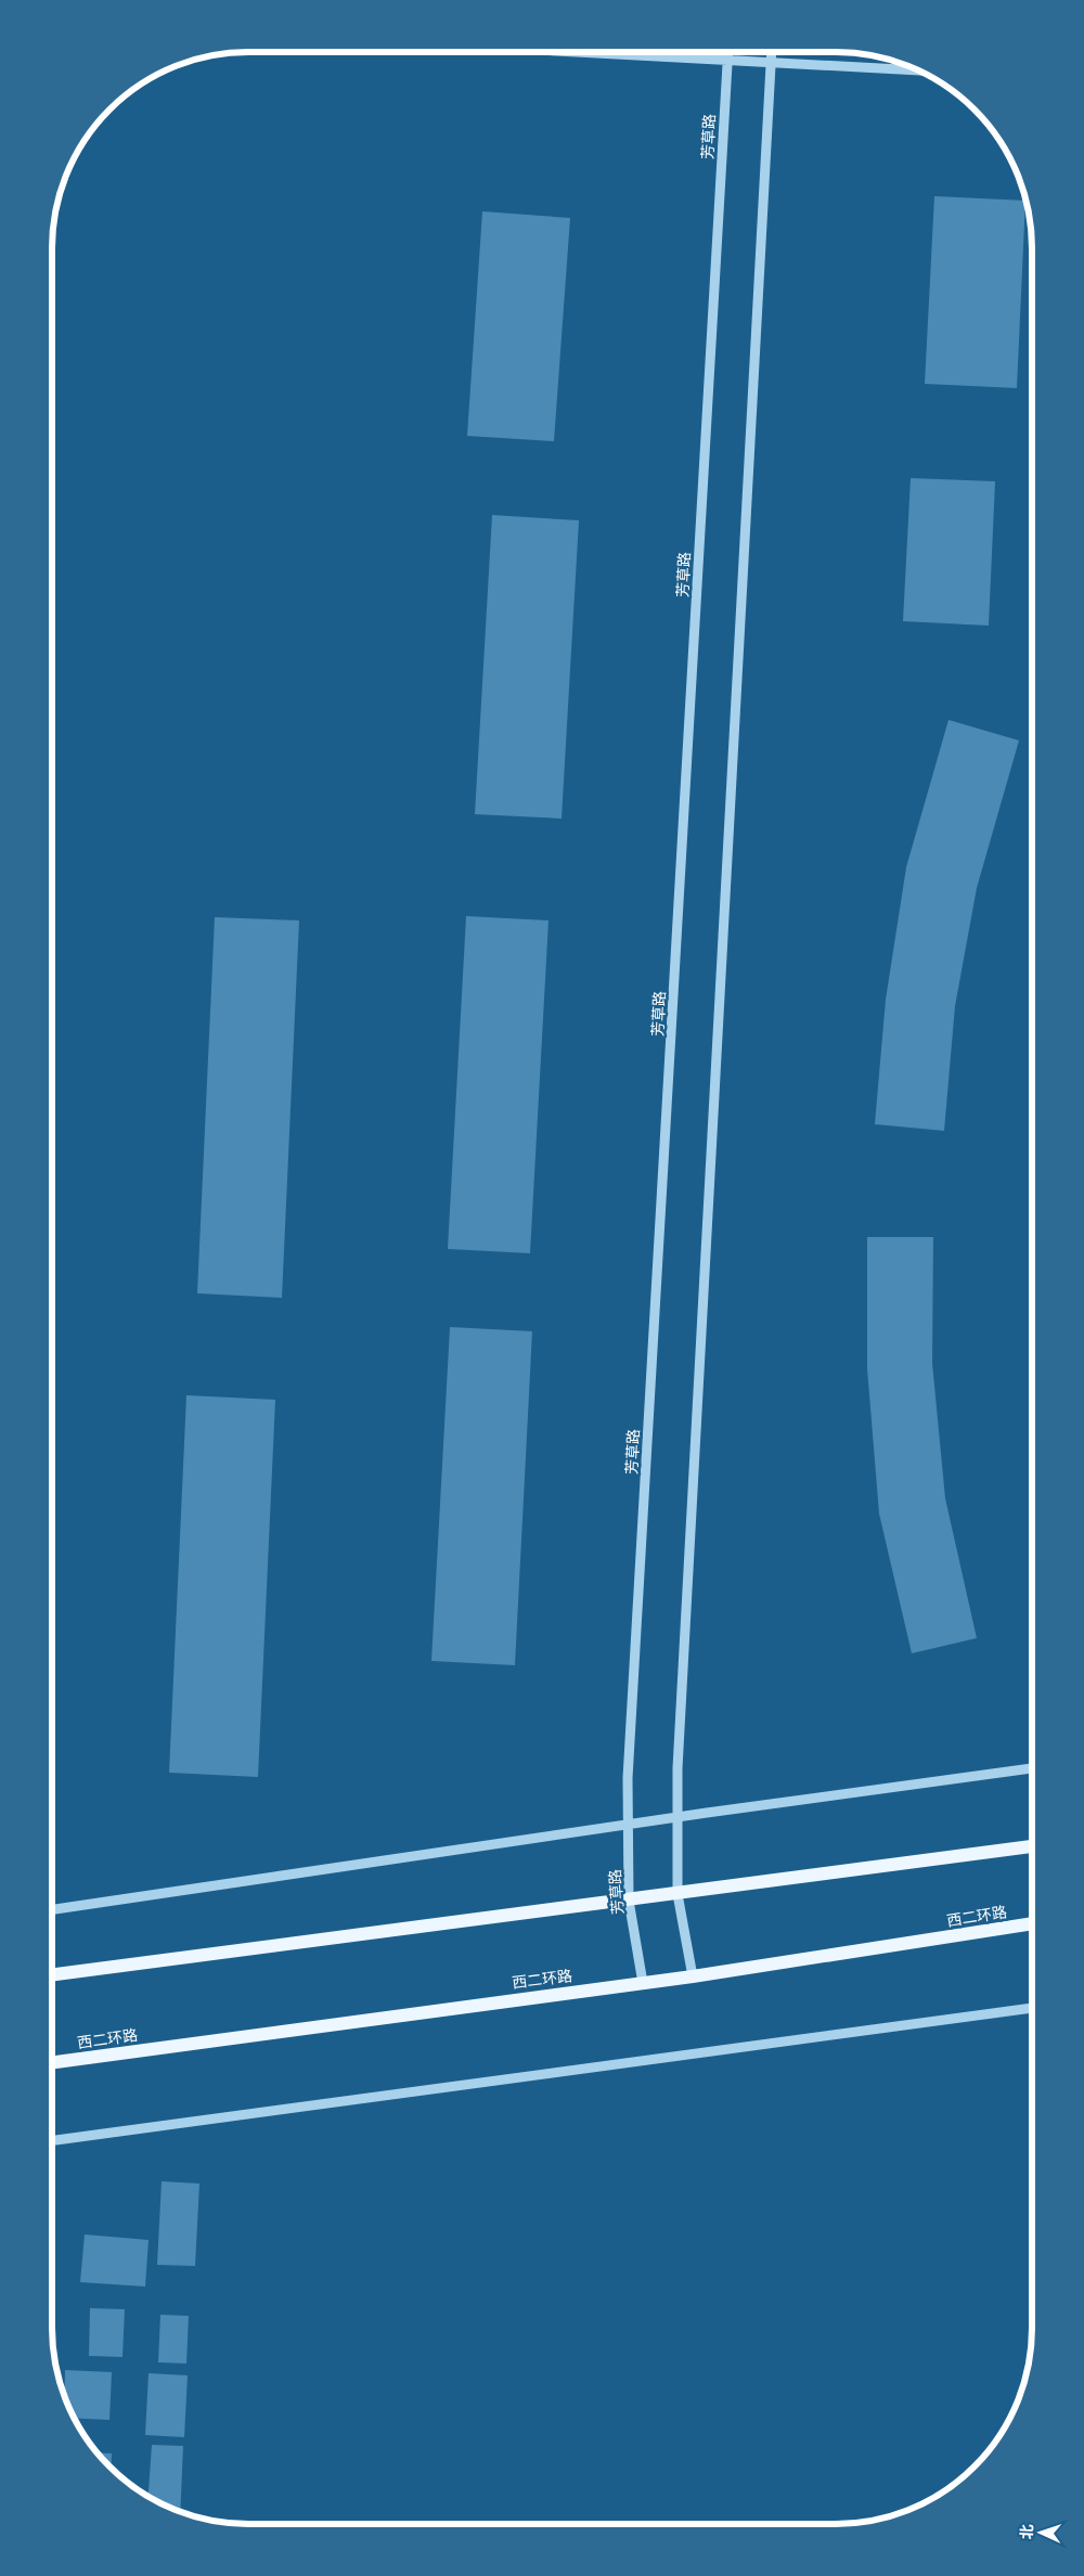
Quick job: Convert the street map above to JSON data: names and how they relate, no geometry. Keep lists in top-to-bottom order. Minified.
{"streets":{"main road":["西二环路"],"street":["芳草路"]},"crossings":[["芳草路","西二环路"]],"north":"left"}
